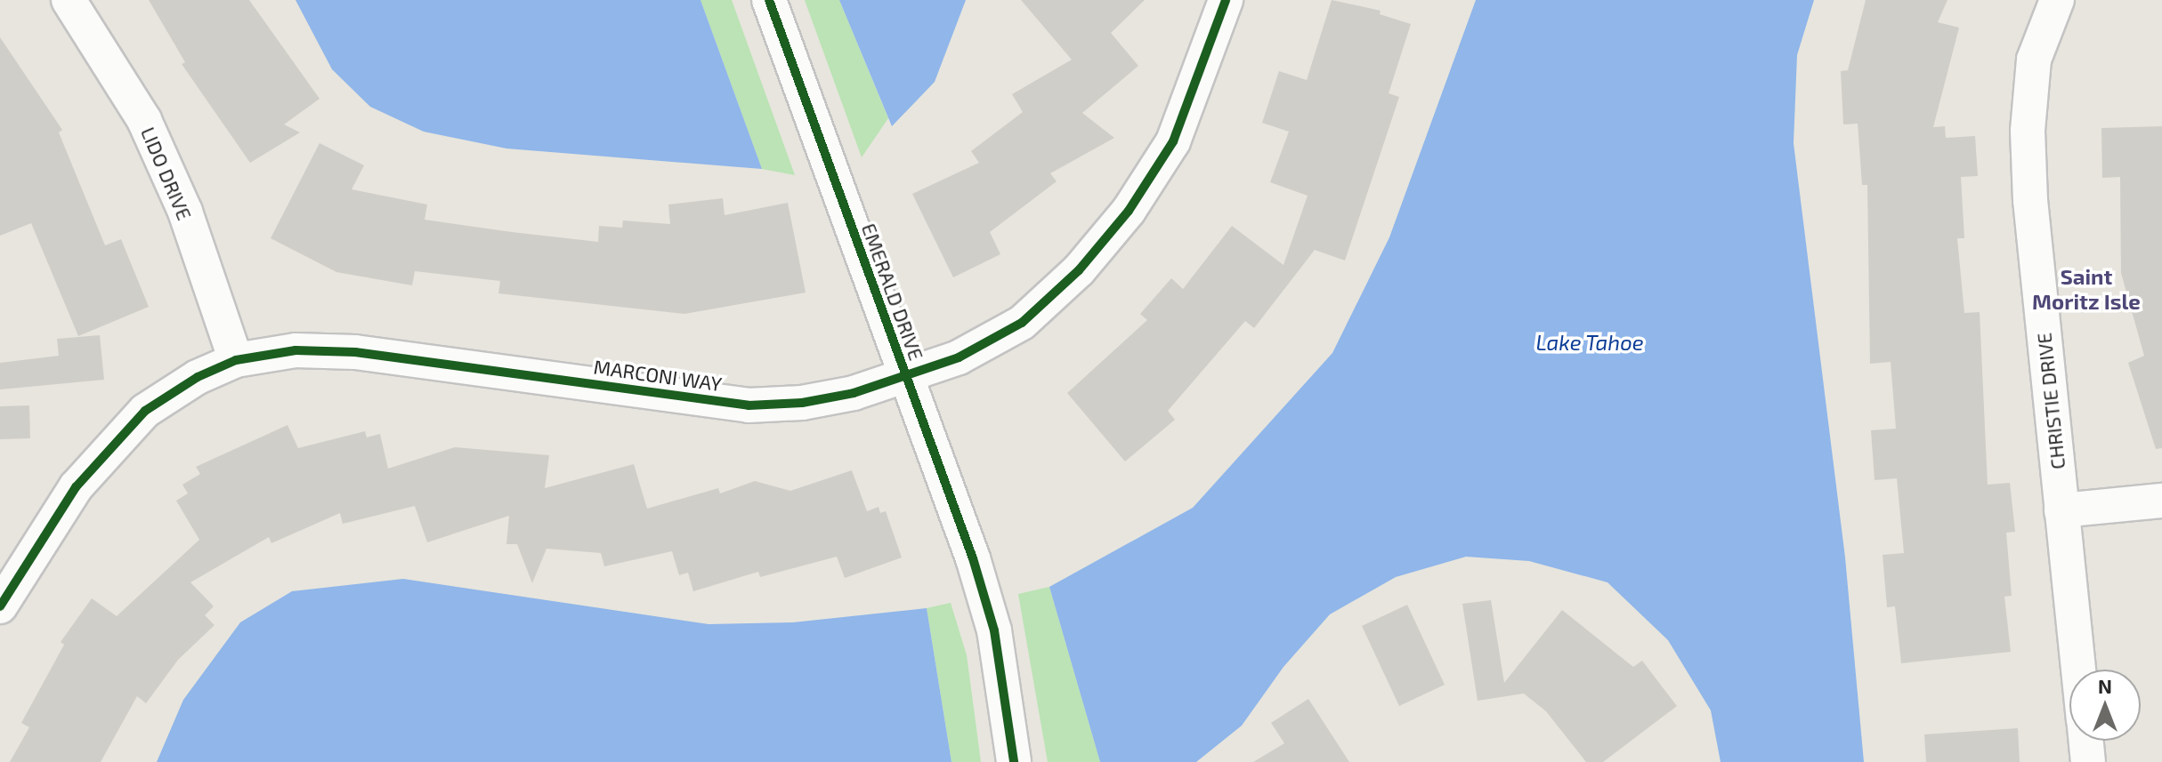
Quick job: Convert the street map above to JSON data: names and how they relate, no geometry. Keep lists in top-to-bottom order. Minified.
{"streets":{"street":["LIDO DRIVE","EMERALD DRIVE","MARCONI WAY","CHRISTIE DRIVE"]},"crossings":[["LIDO DRIVE","MARCONI WAY"],["EMERALD DRIVE","MARCONI WAY"]],"districts":["Saint Moritz Isle"],"water":["Lake Tahoe"],"north":"top"}
